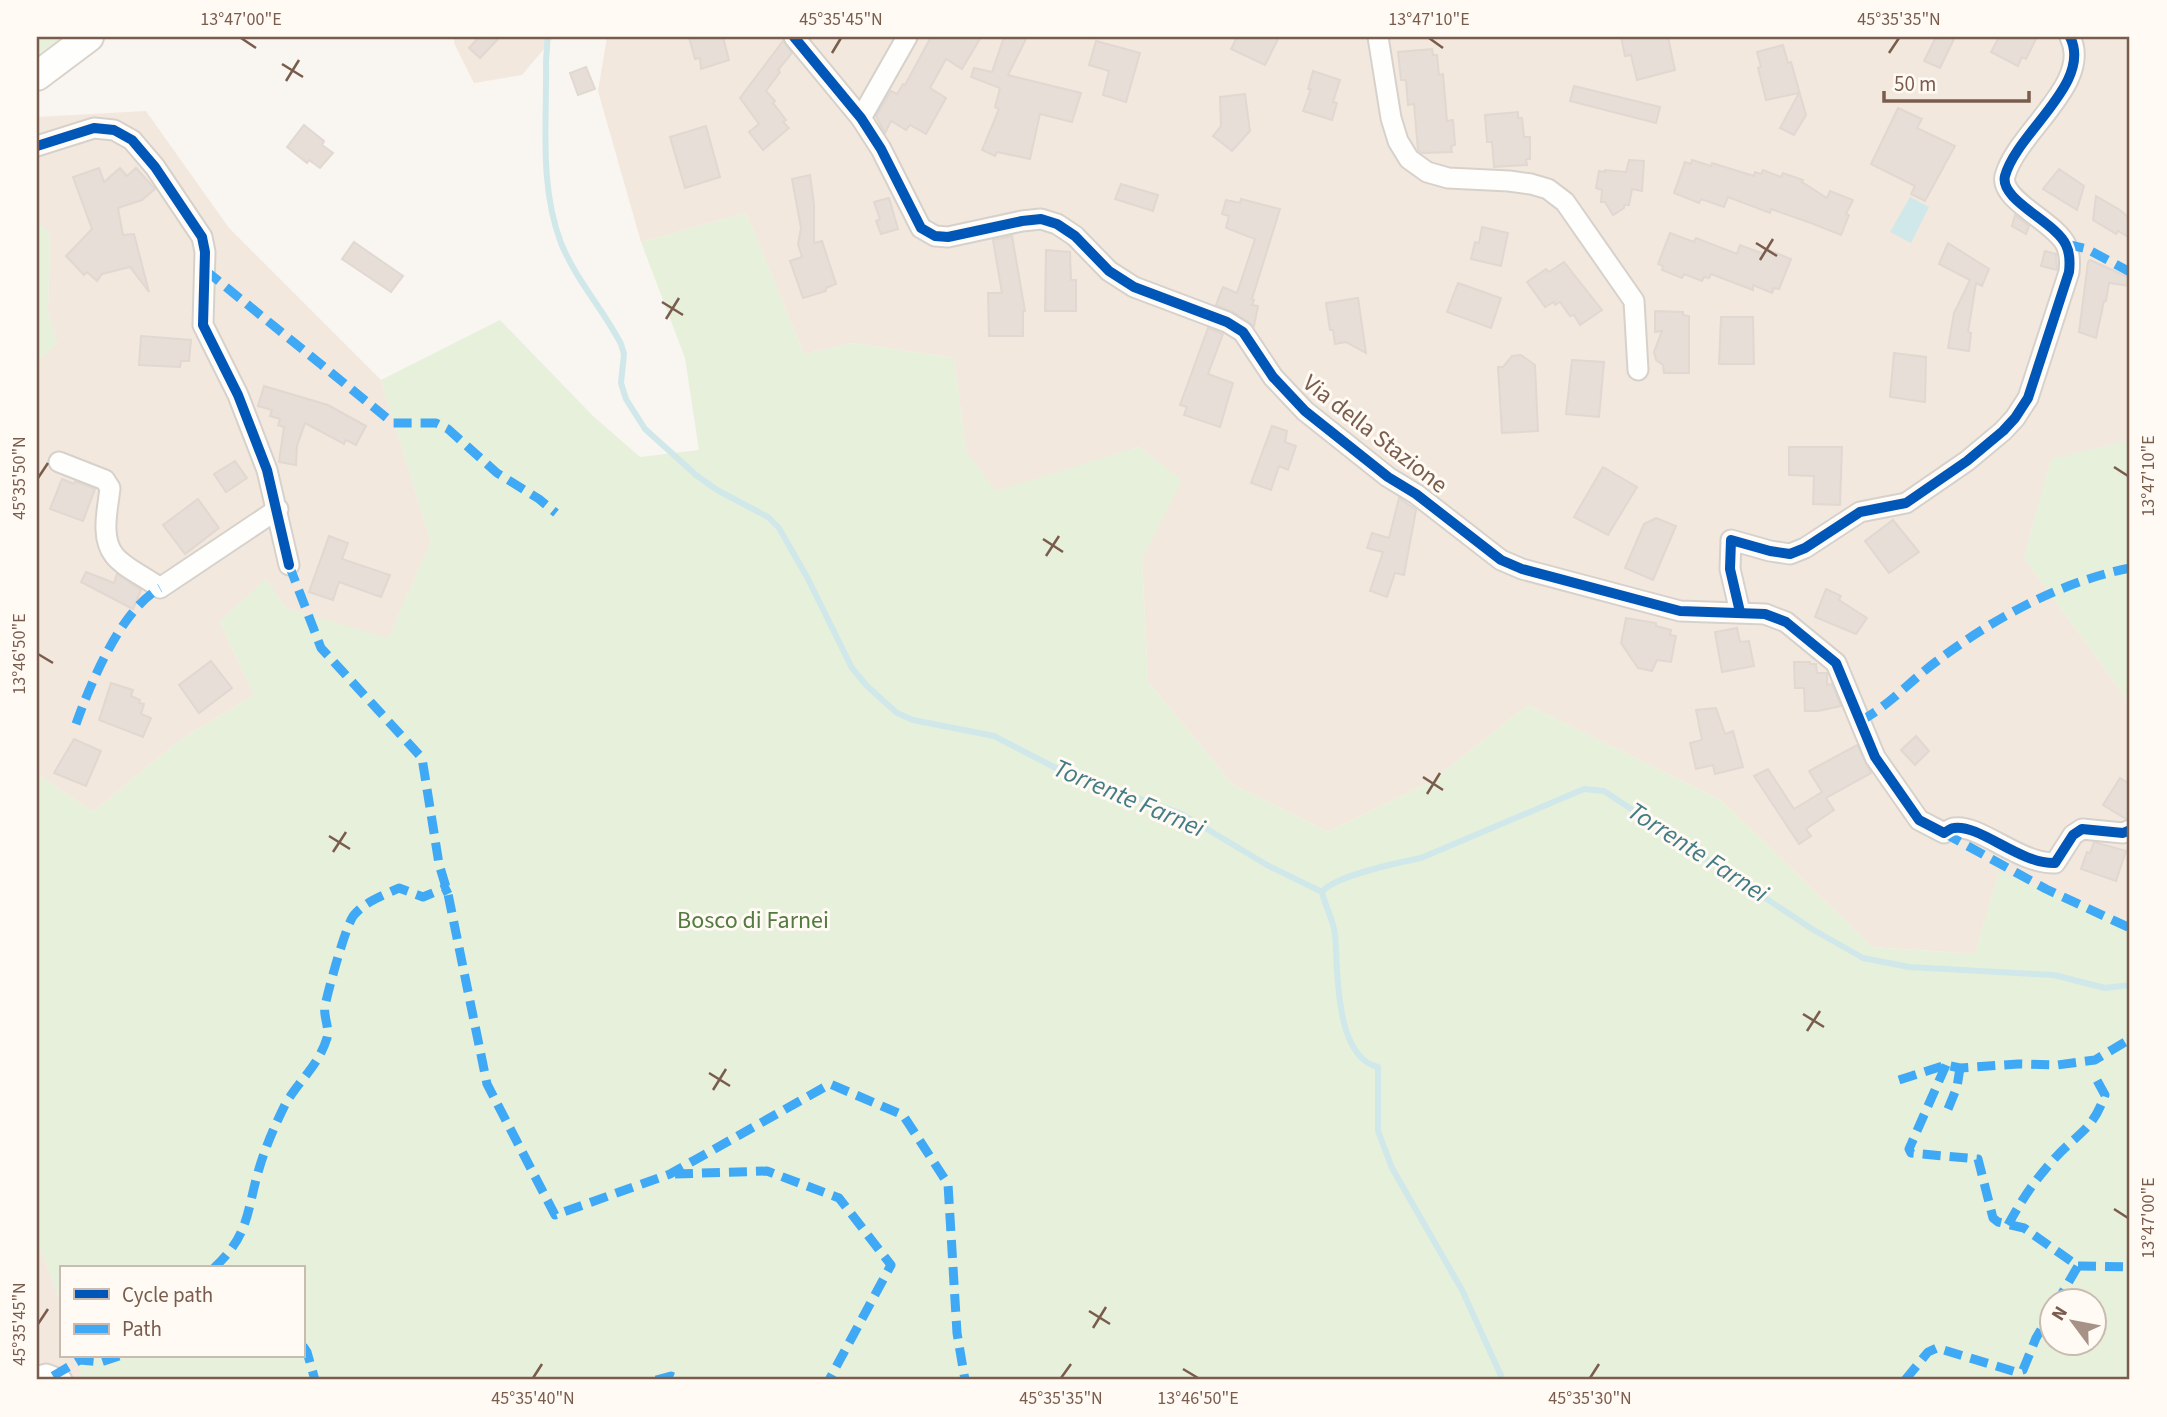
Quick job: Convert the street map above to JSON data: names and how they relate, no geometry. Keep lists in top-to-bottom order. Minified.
{"streets":{"street":["Via della Stazione"]},"water":["Torrente Farnei"],"parks":["Bosco di Farnei"],"legend":["Cycle path","Path"],"scale_bar":"50 m","north":"top left","coordinates":["13°47'00\"E","45°35'45\"N","13°47'10\"E","45°35'35\"N","45°35'50\"N","13°46'50\"E","45°35'40\"N","45°35'30\"N"]}
